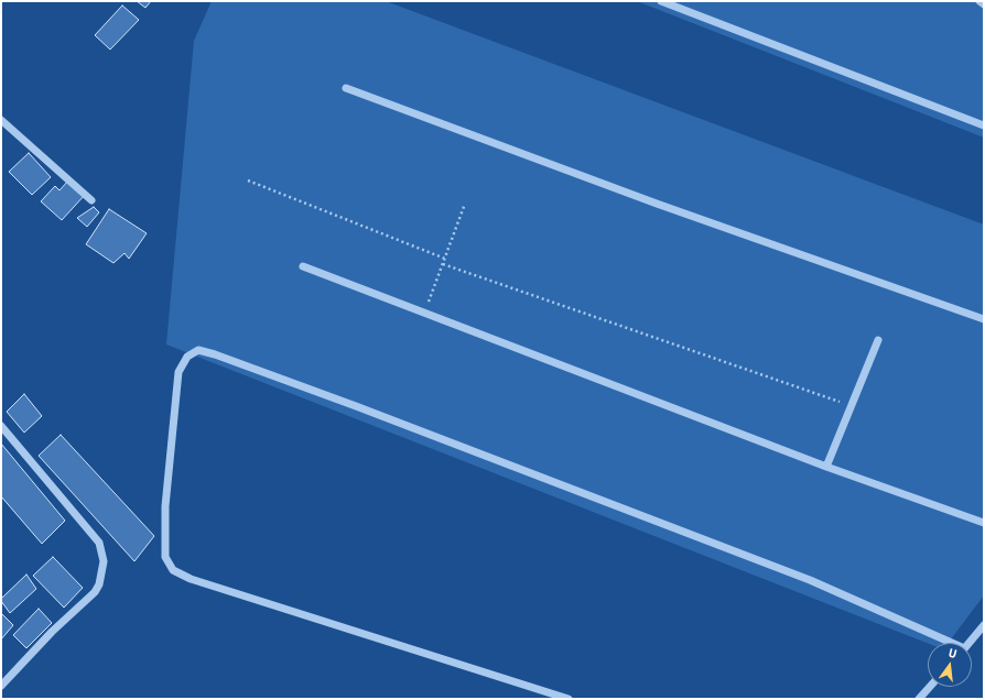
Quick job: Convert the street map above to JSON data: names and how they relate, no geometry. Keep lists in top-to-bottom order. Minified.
{"north":"top"}
